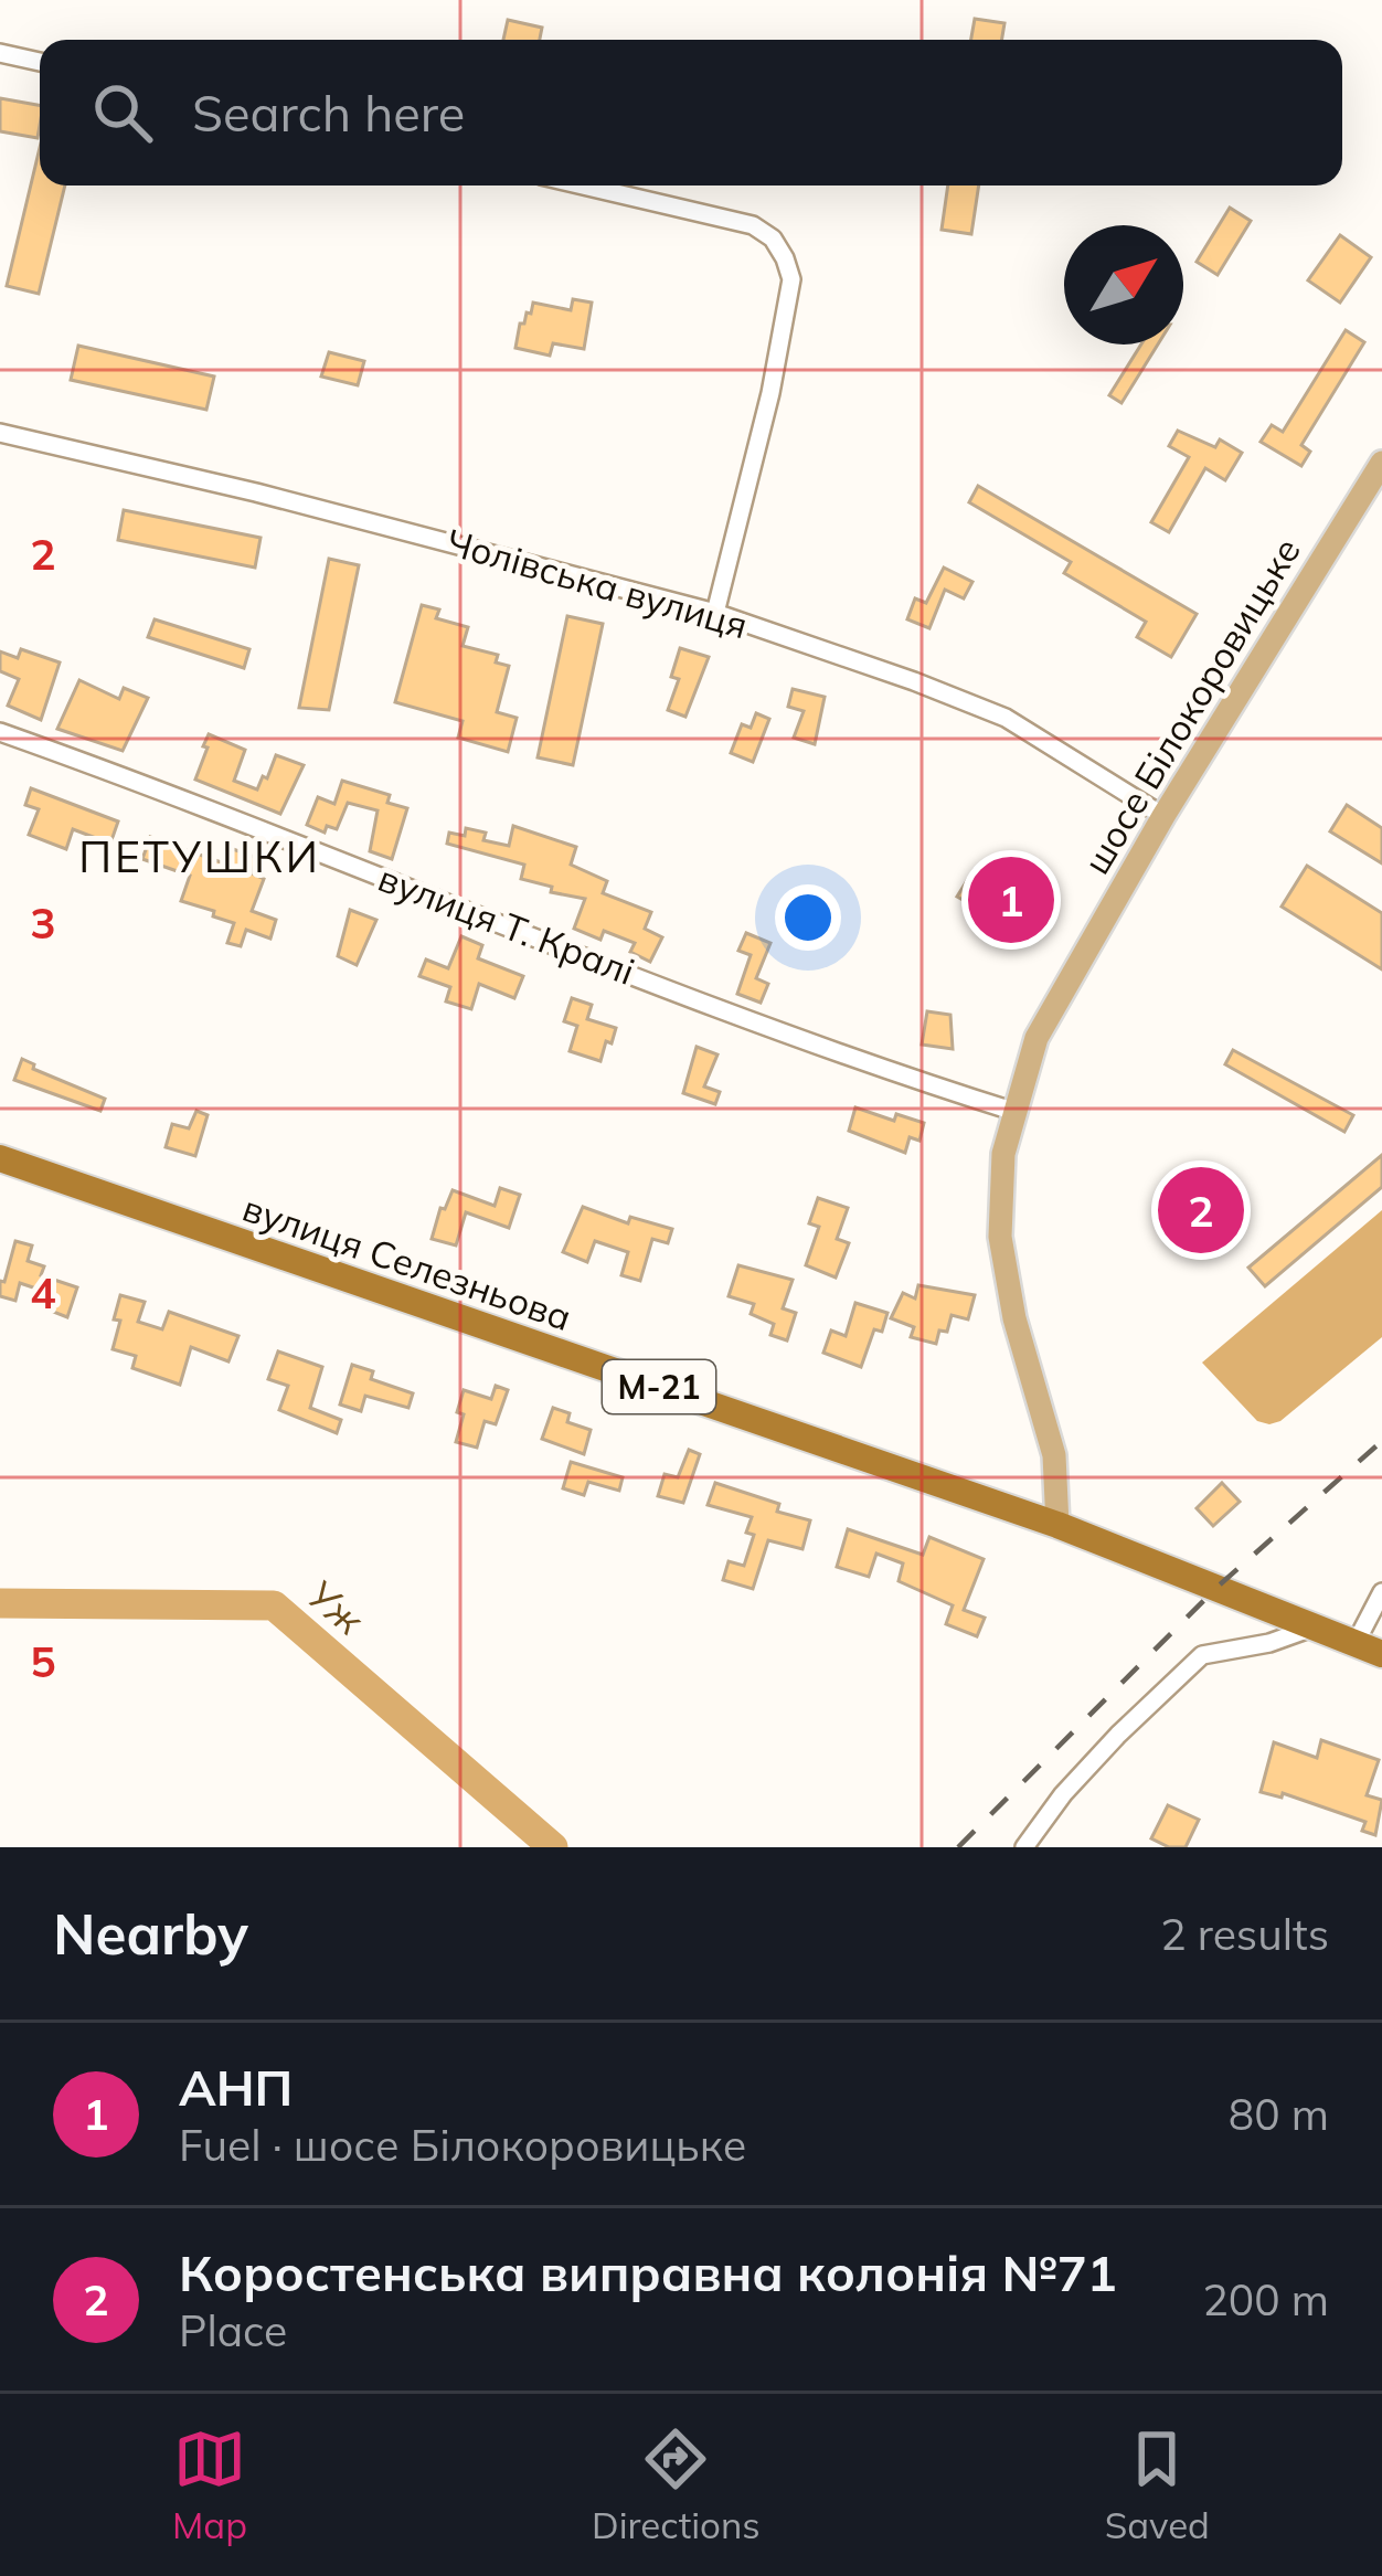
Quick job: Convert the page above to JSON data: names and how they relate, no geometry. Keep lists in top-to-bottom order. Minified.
{"streets":{"highway":["вулиця Селезньова","М-21"],"main road":["шосе Білокоровицьке"],"street":["Чолівська вулиця","вулиця Т. Кралі"]},"crossings":[["Чолівська вулиця","шосе Білокоровицьке"],["шосе Білокоровицьке","вулиця Т. Кралі"],["шосе Білокоровицьке","вулиця Селезньова"],["вулиця Селезньова","М-21"]],"districts":["ПЕТУШКИ"],"water":["Уж"],"north":"top right","page":{"search":"Search here","pins":["1","2"],"heading":["Nearby","2 results"],"list":[{"mark":"1","name":"АНП","note":"Fuel · шосе Білокоровицьке","value":"80 m"},{"mark":"2","name":"Коростенська виправна колонія №71","note":"Place","value":"200 m"}],"nav":["Map","Directions","Saved"]},"grid":{"rows":["2","3","4","5"]}}
